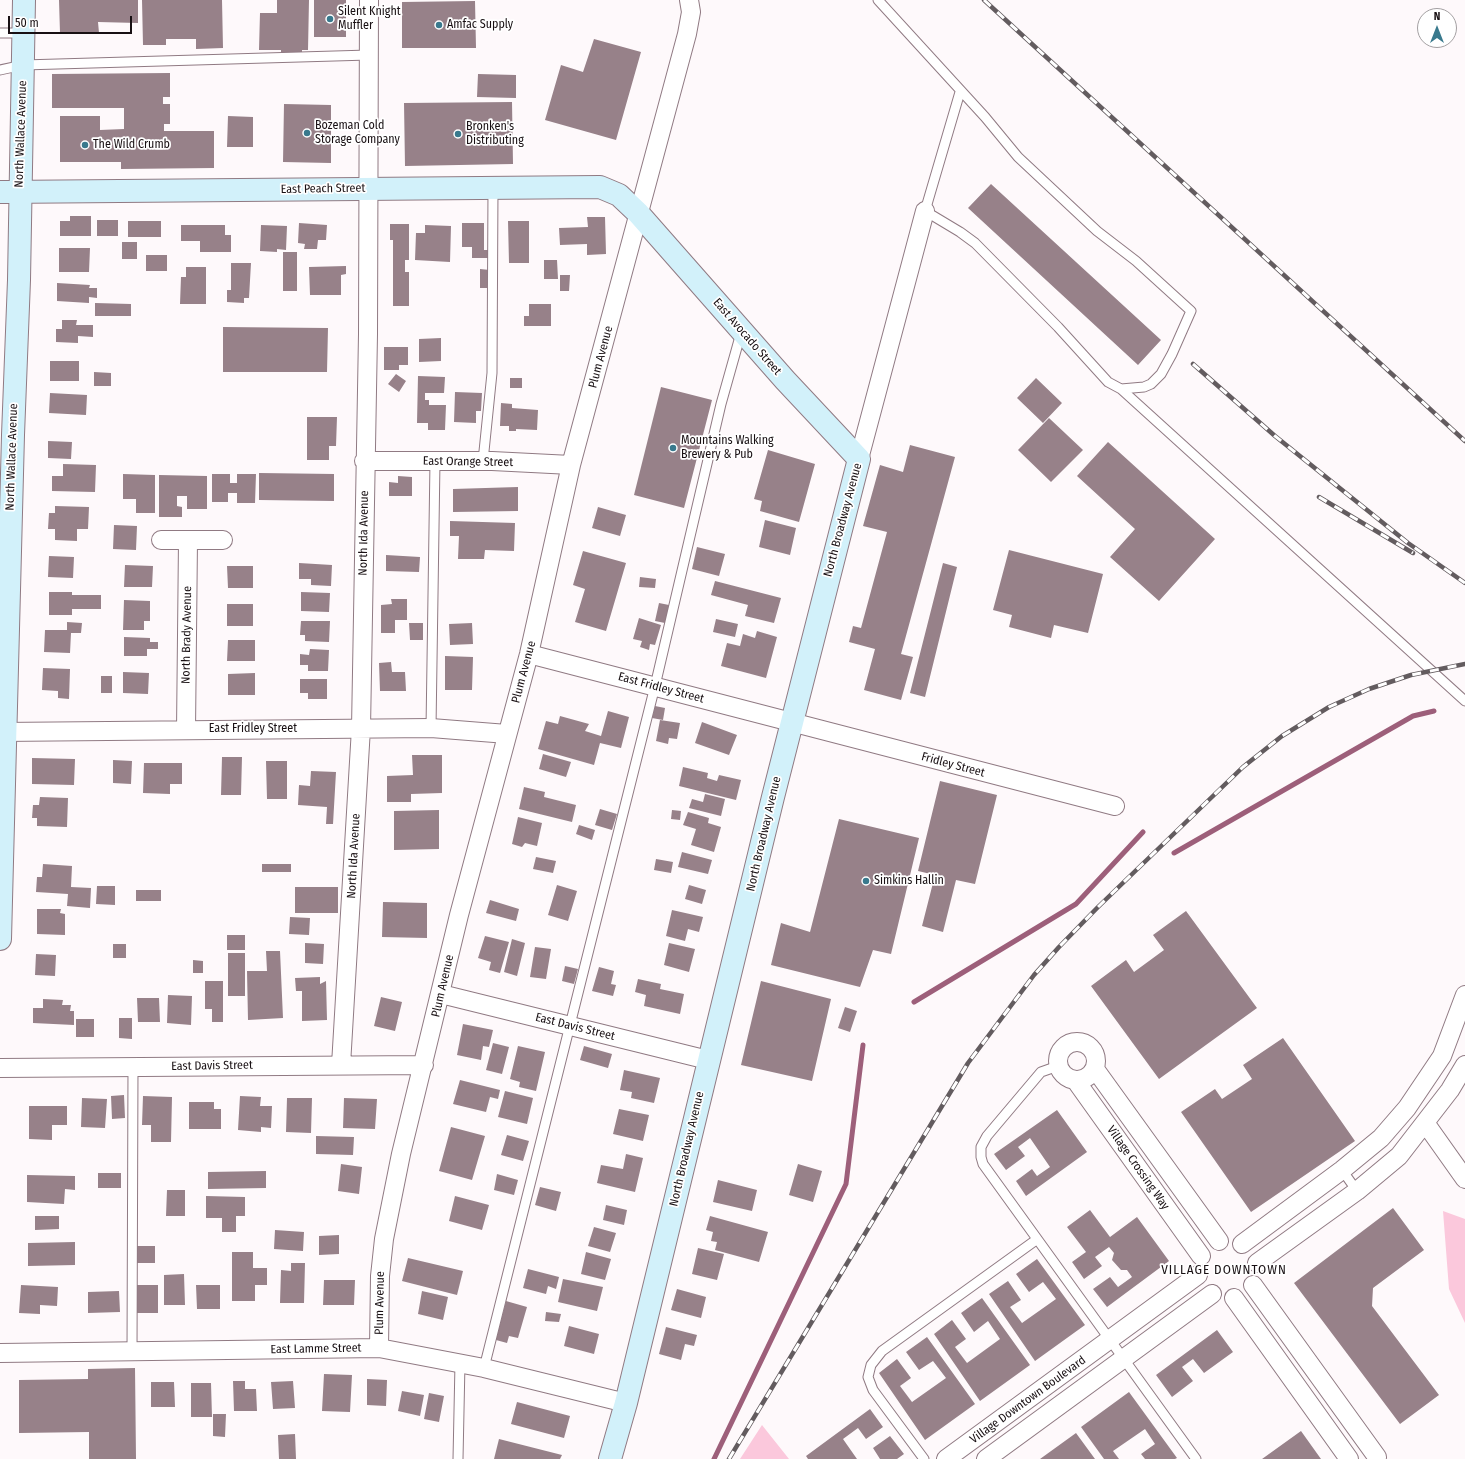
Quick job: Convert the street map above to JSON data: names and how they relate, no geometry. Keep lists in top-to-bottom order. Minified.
{"streets":{"street":["North Wallace Avenue","East Peach Street","East Avocado Street","Plum Avenue","East Orange Street","North Broadway Avenue","North Ida Avenue","North Brady Avenue","East Fridley Street","Fridley Street","East Davis Street","Village Crossing Way","East Lamme Street","Village Downtown Boulevard"]},"crossings":[["North Wallace Avenue","East Peach Street"],["North Wallace Avenue","East Fridley Street"],["East Peach Street","East Avocado Street"],["East Peach Street","Plum Avenue"],["East Peach Street","North Ida Avenue"],["East Avocado Street","Plum Avenue"],["East Avocado Street","North Broadway Avenue"],["Plum Avenue","East Orange Street"],["Plum Avenue","East Fridley Street"],["Plum Avenue","East Davis Street"],["Plum Avenue","East Lamme Street"],["East Orange Street","North Ida Avenue"],["North Broadway Avenue","East Fridley Street"],["North Broadway Avenue","Fridley Street"],["North Broadway Avenue","East Davis Street"],["North Broadway Avenue","East Lamme Street"],["North Ida Avenue","East Fridley Street"],["North Ida Avenue","East Davis Street"],["North Brady Avenue","East Fridley Street"],["East Fridley Street","Fridley Street"],["Village Crossing Way","Village Downtown Boulevard"]],"districts":["VILLAGE DOWNTOWN"],"places":["Silent Knight Muffler","Amfac Supply","Bozeman Cold Storage Company","Bronken's Distributing","The Wild Crumb","Mountains Walking Brewery & Pub","Simkins Hallin"],"scale_bar":"50 m","north":"top"}
